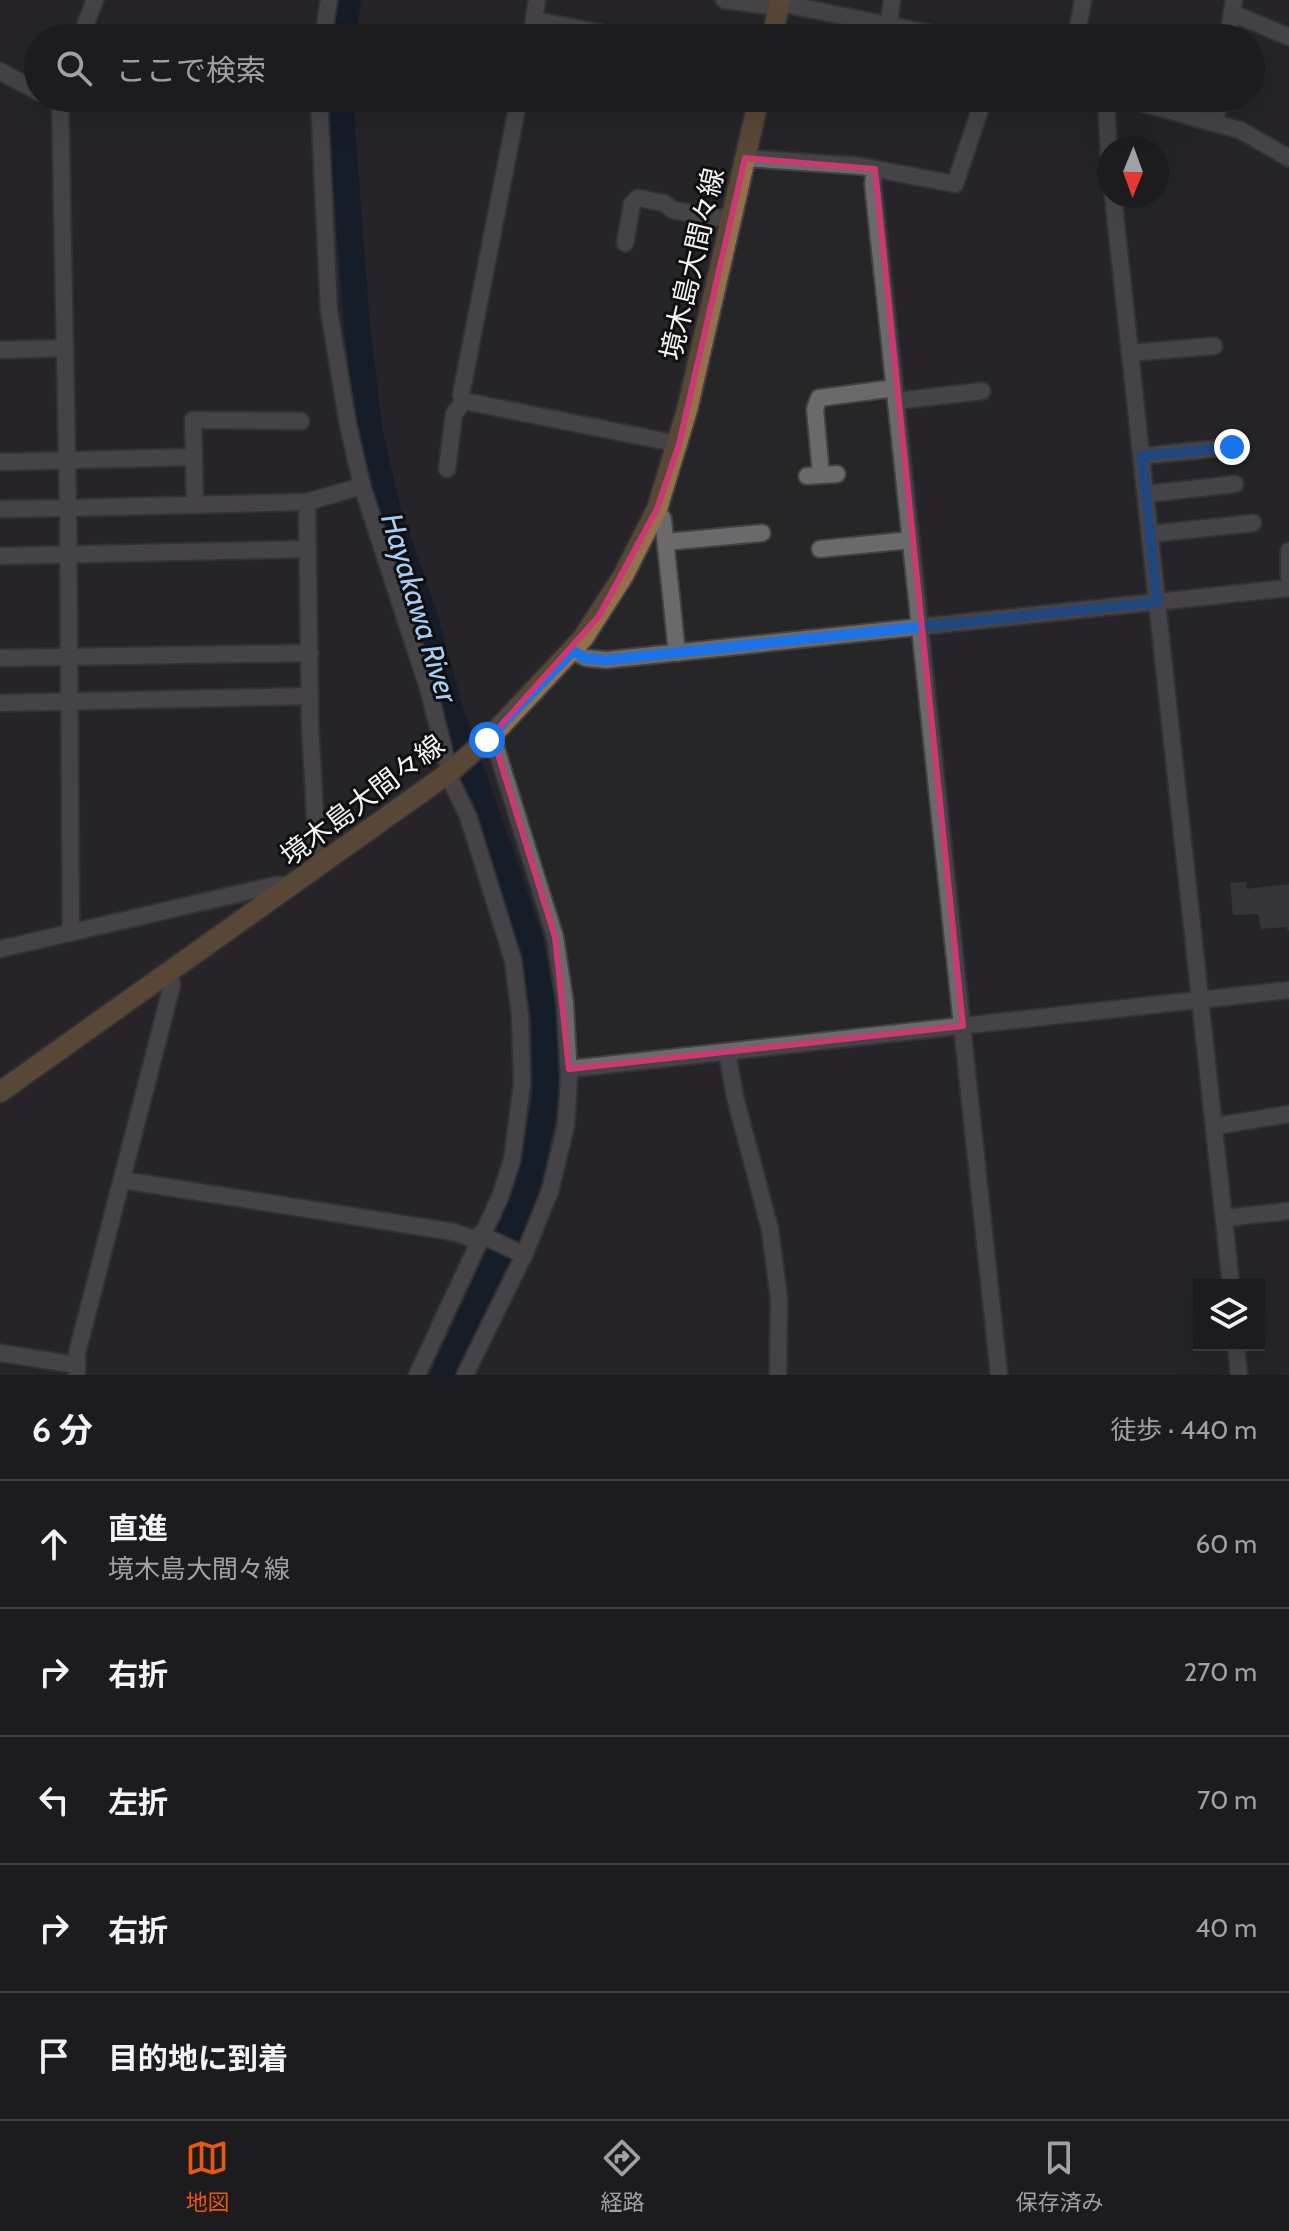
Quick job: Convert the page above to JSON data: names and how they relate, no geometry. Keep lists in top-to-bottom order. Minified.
{"streets":{"main road":["境木島大間々線"]},"water":["Hayakawa River"],"north":"bottom","page":{"search":"ここで検索","heading":["6 分","徒歩 · 440 m"],"list":[["直進","境木島大間々線","60 m"],["右折","270 m"],["左折","70 m"],["右折","40 m"],"目的地に到着"],"nav":["地図","経路","保存済み"]}}
